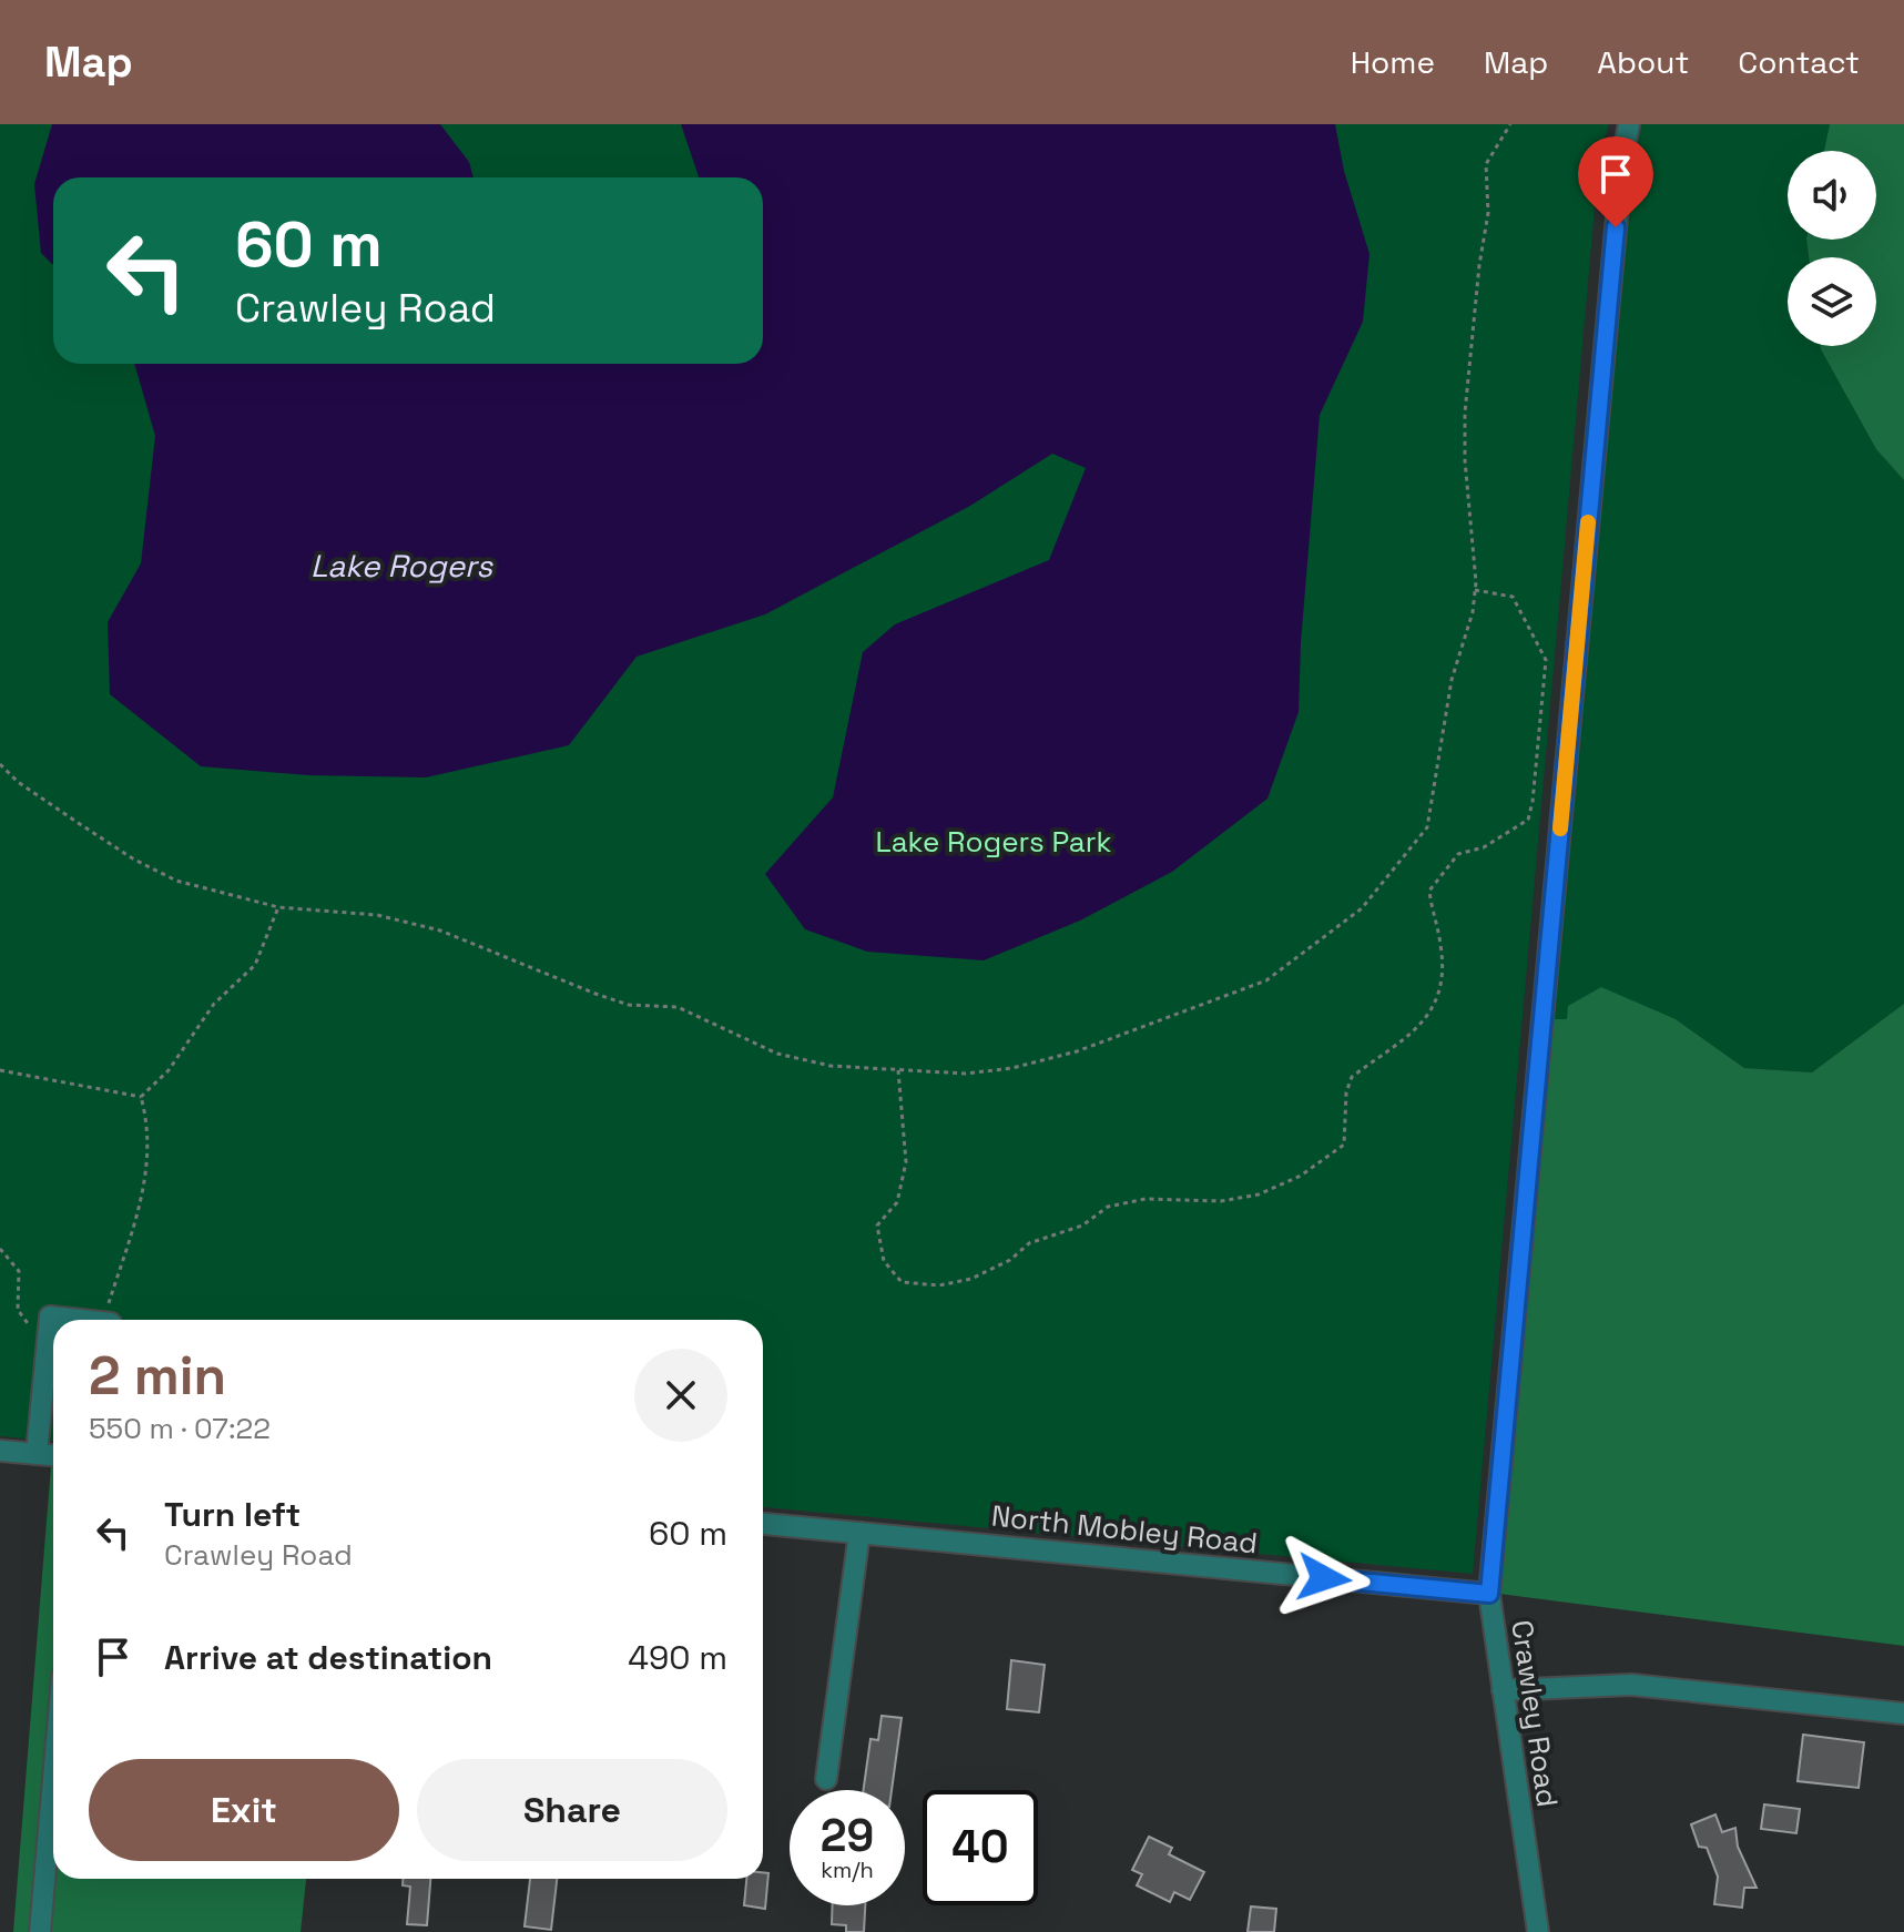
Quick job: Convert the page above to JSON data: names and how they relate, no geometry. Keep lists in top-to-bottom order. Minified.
{"streets":{"street":["North Mobley Road","Crawley Road"]},"crossings":[["North Mobley Road","Crawley Road"]],"water":["Lake Rogers"],"parks":["Lake Rogers Park"],"page":{"header":"Map","nav":["Home","Map","About","Contact"],"turn":["60 m","Crawley Road"],"heading":["2 min","550 m · 07:22"],"list":[{"name":"Turn left","note":"Crawley Road","value":"60 m"},{"name":"Arrive at destination","value":"490 m"}],"buttons":["Exit","Share"],"speed":"29 km/h","limit":"40"}}
